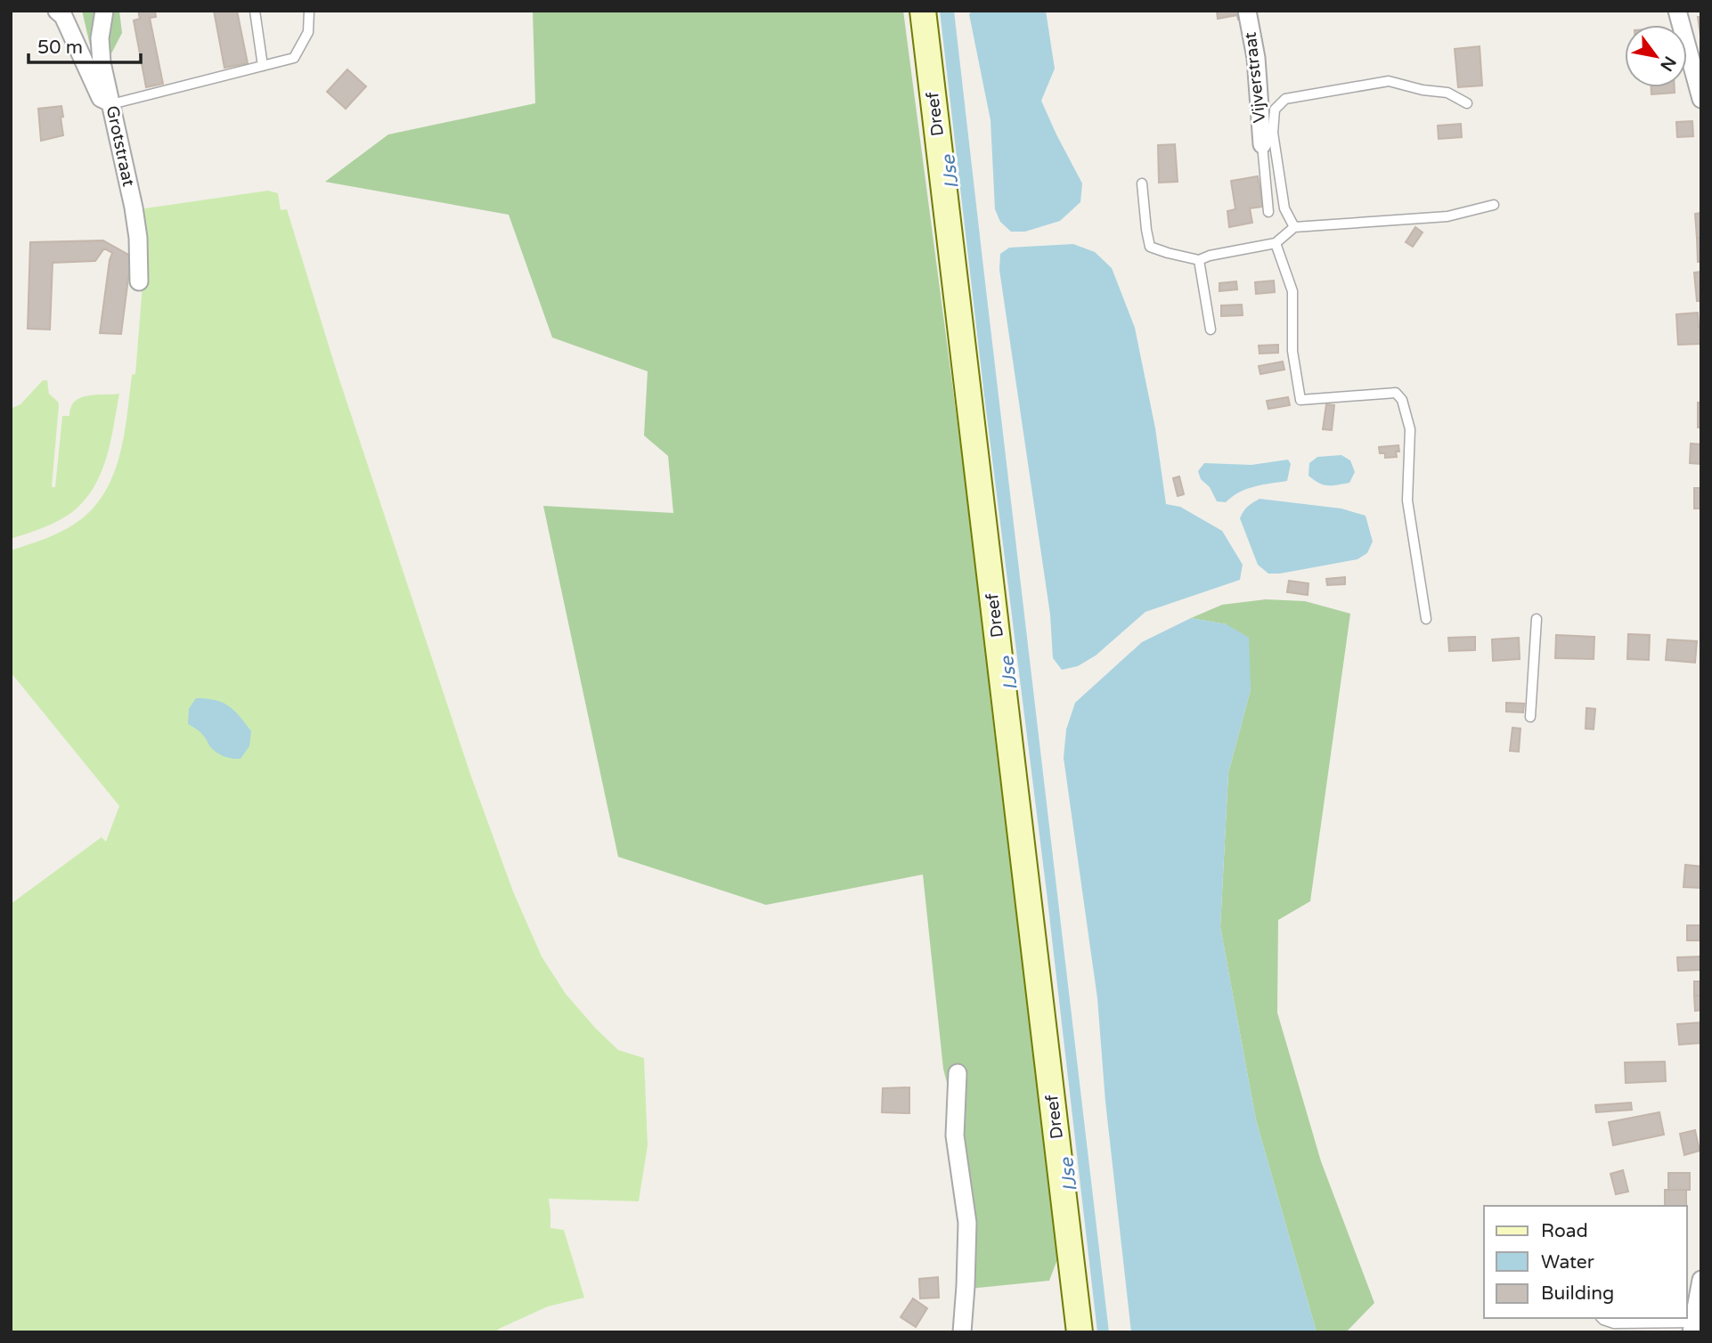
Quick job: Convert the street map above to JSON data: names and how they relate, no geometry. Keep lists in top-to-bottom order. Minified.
{"streets":{"main road":["Dreef"],"street":["Vijverstraat","Grotstraat"]},"water":["IJse"],"legend":["Road","Water","Building"],"scale_bar":"50 m","north":"bottom right"}
